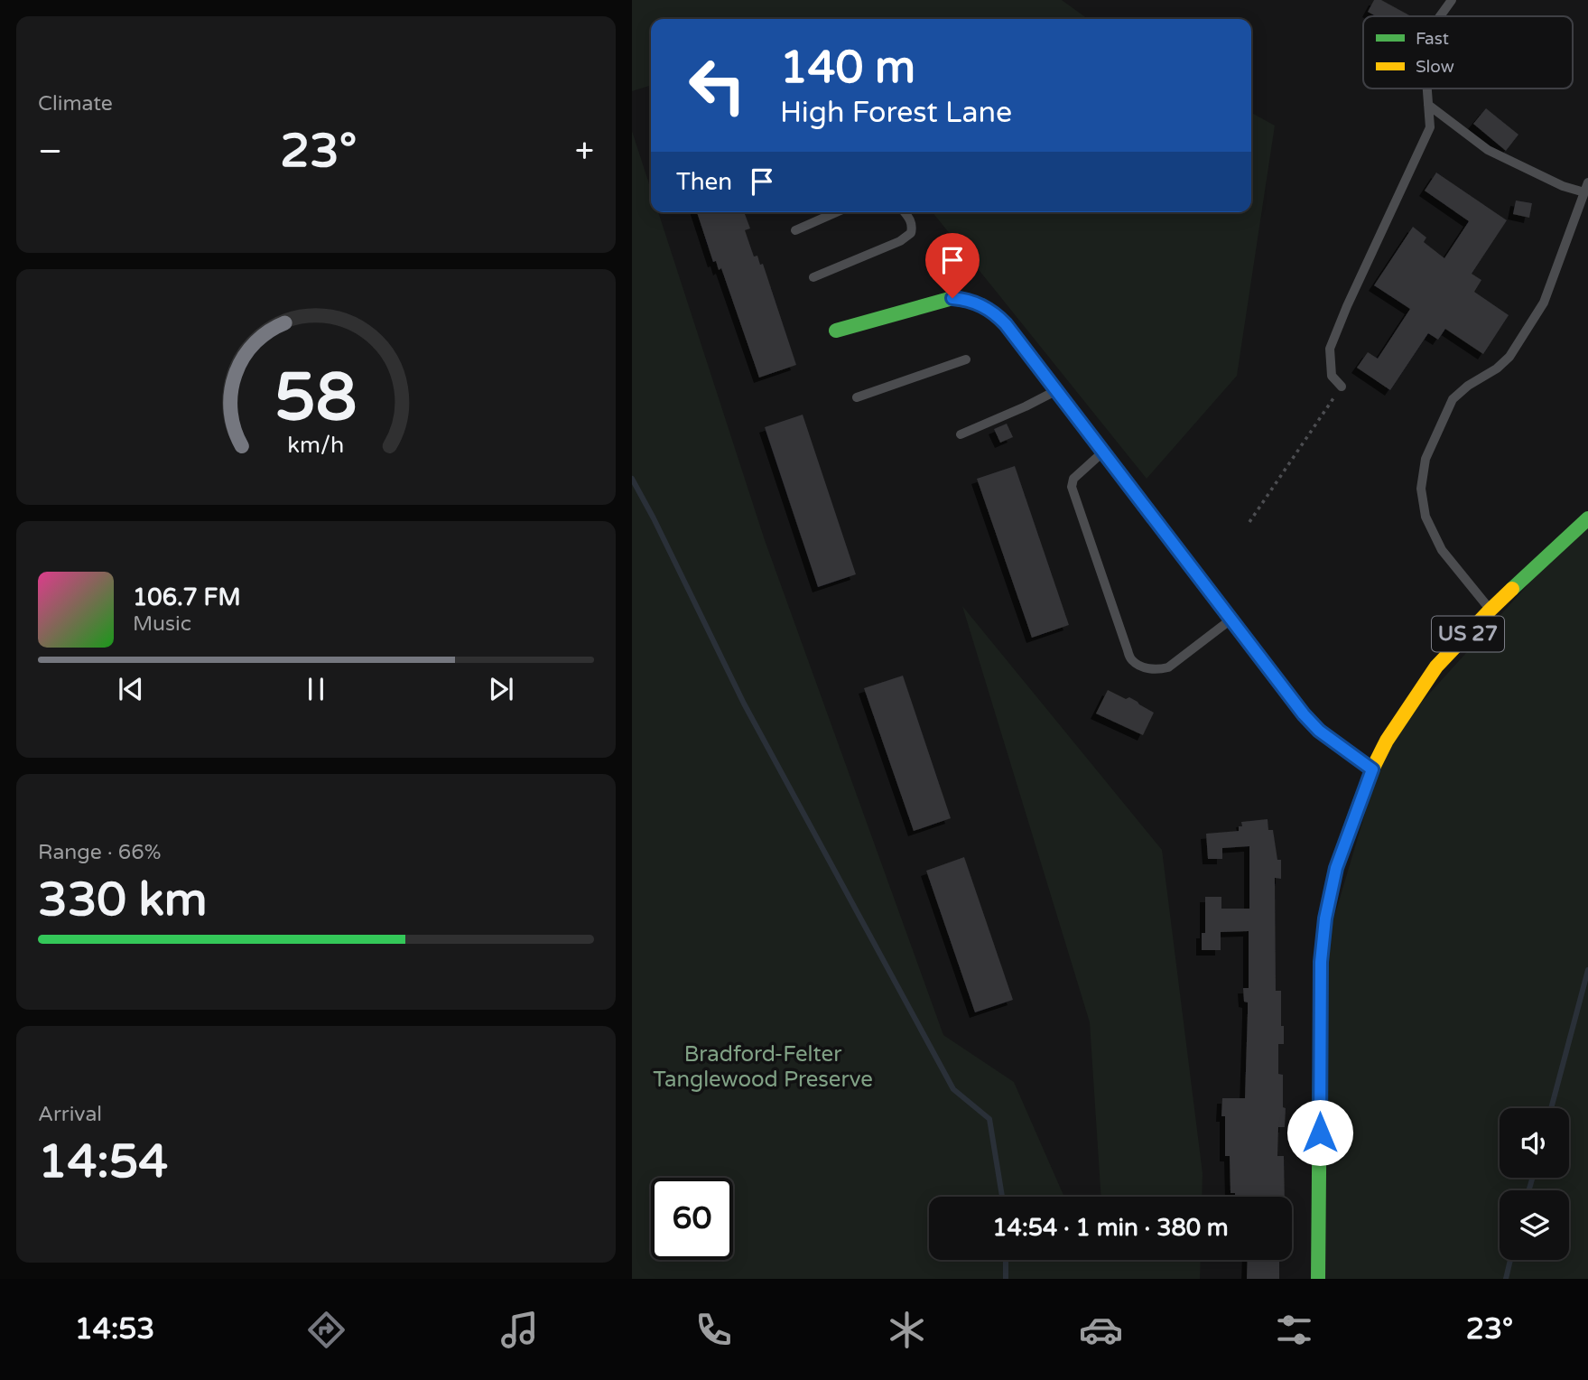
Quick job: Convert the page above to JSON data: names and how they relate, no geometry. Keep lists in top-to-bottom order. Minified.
{"streets":{"main road":["US 27"]},"parks":["Bradford-Felter Tanglewood Preserve"],"legend":["Fast","Slow"],"page":{"tile":["Climate",["Range · 66%","330 km"],["Arrival","14:54"]],"turn":["140 m","High Forest Lane"],"heat":["−","23°","+"],"then":"Then","song":["106.7 FM","Music"],"limit":"60","trip":"14:54 · 1 min · 380 m","tabs":["14:53","23°"],"gauge":["58","km/h"]}}
